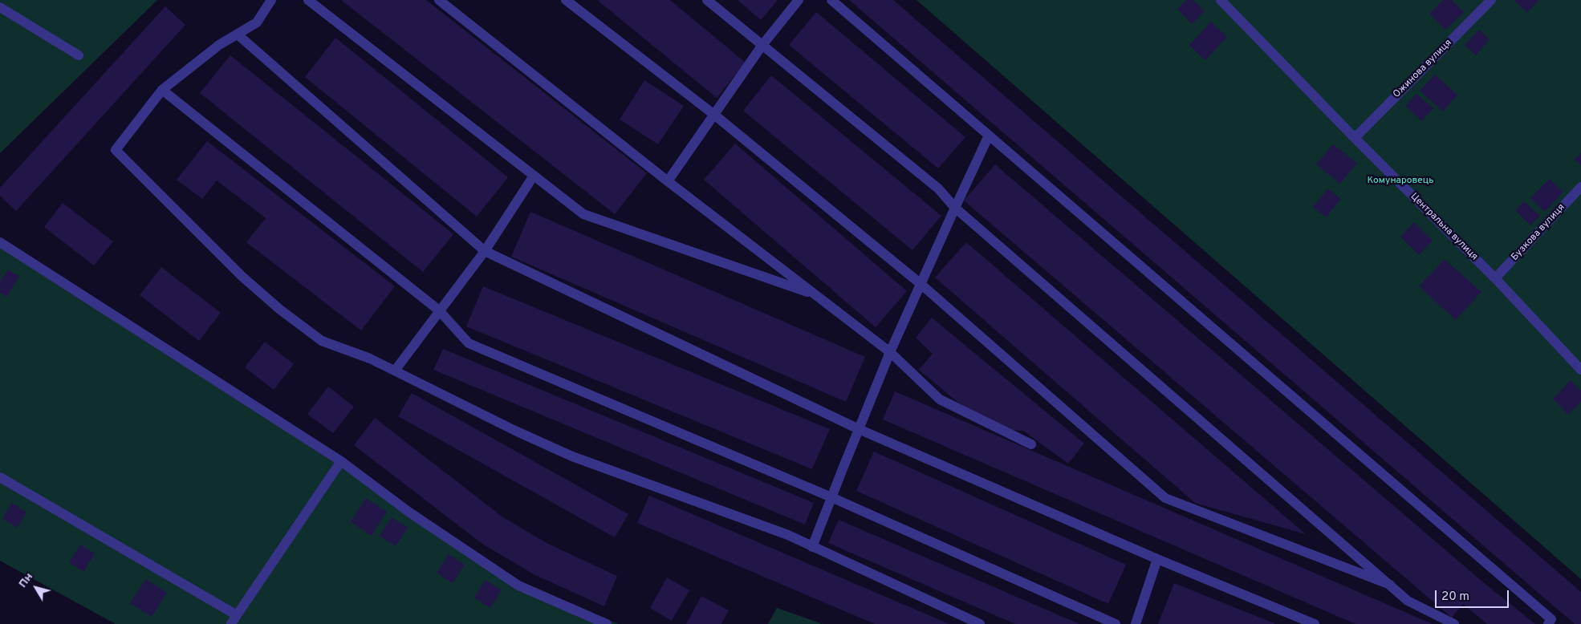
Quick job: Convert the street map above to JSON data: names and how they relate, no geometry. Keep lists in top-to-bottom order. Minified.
{"streets":{"street":["Ожинова вулиця","Центральна вулиця","Бузкова вулиця"]},"crossings":[["Ожинова вулиця","Центральна вулиця"],["Центральна вулиця","Бузкова вулиця"]],"parks":["Комунаровець"],"scale_bar":"20 m","north":"top left"}
